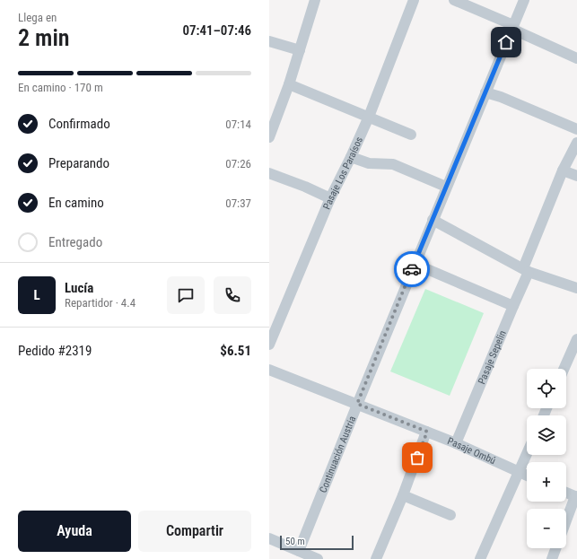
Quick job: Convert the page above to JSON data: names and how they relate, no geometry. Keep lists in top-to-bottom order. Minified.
{"streets":{"street":["Pasaje Los Paraísos","Pasaje Sepelin","Pasaje Ombú","Continuación Austria"]},"crossings":[["Pasaje Sepelin","Pasaje Ombú"],["Pasaje Ombú","Continuación Austria"]],"scale_bar":"50 m","page":{"heading":["2 min","Llega en","07:41–07:46"],"panel":["Lucía","Repartidor · 4.4","Pedido #2319","$6.51"],"bar":"En camino · 170 m","list":[["Confirmado","07:14"],["Preparando","07:26"],["En camino","07:37"],"Entregado"],"round":"L","map_buttons":["+","−"],"buttons":["Ayuda","Compartir"],"scale":"50 m"}}
